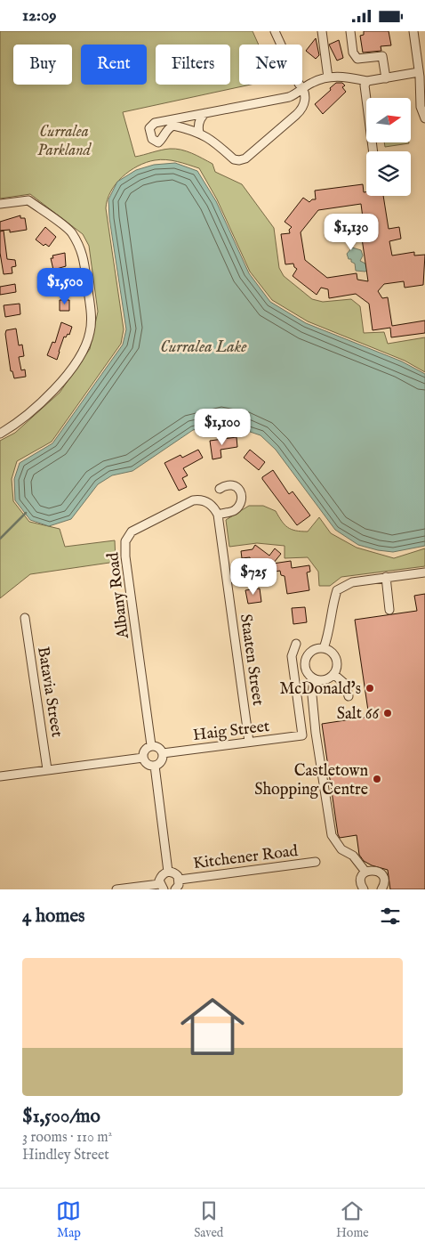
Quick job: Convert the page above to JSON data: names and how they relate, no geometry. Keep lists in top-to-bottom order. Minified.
{"streets":{"street":["Albany Road","Staaten Street","Batavia Street","Haig Street","Kitchener Road"]},"crossings":[["Albany Road","Staaten Street"],["Albany Road","Haig Street"],["Staaten Street","Haig Street"]],"water":["Curralea Lake"],"parks":["Curralea Parkland"],"places":["McDonald's","Salt 66","Castletown Shopping Centre"],"north":"right","page":{"status":"12:09","chip":["Buy","Rent","Filters","New"],"price":["$1,130","$1,500","$1,100","$725"],"heading":"4 homes","list":[{"name":"$1,500/mo","note":"3 rooms · 110 m² · Hindley Street"}],"tabs":["Map","Saved","Home"]}}
